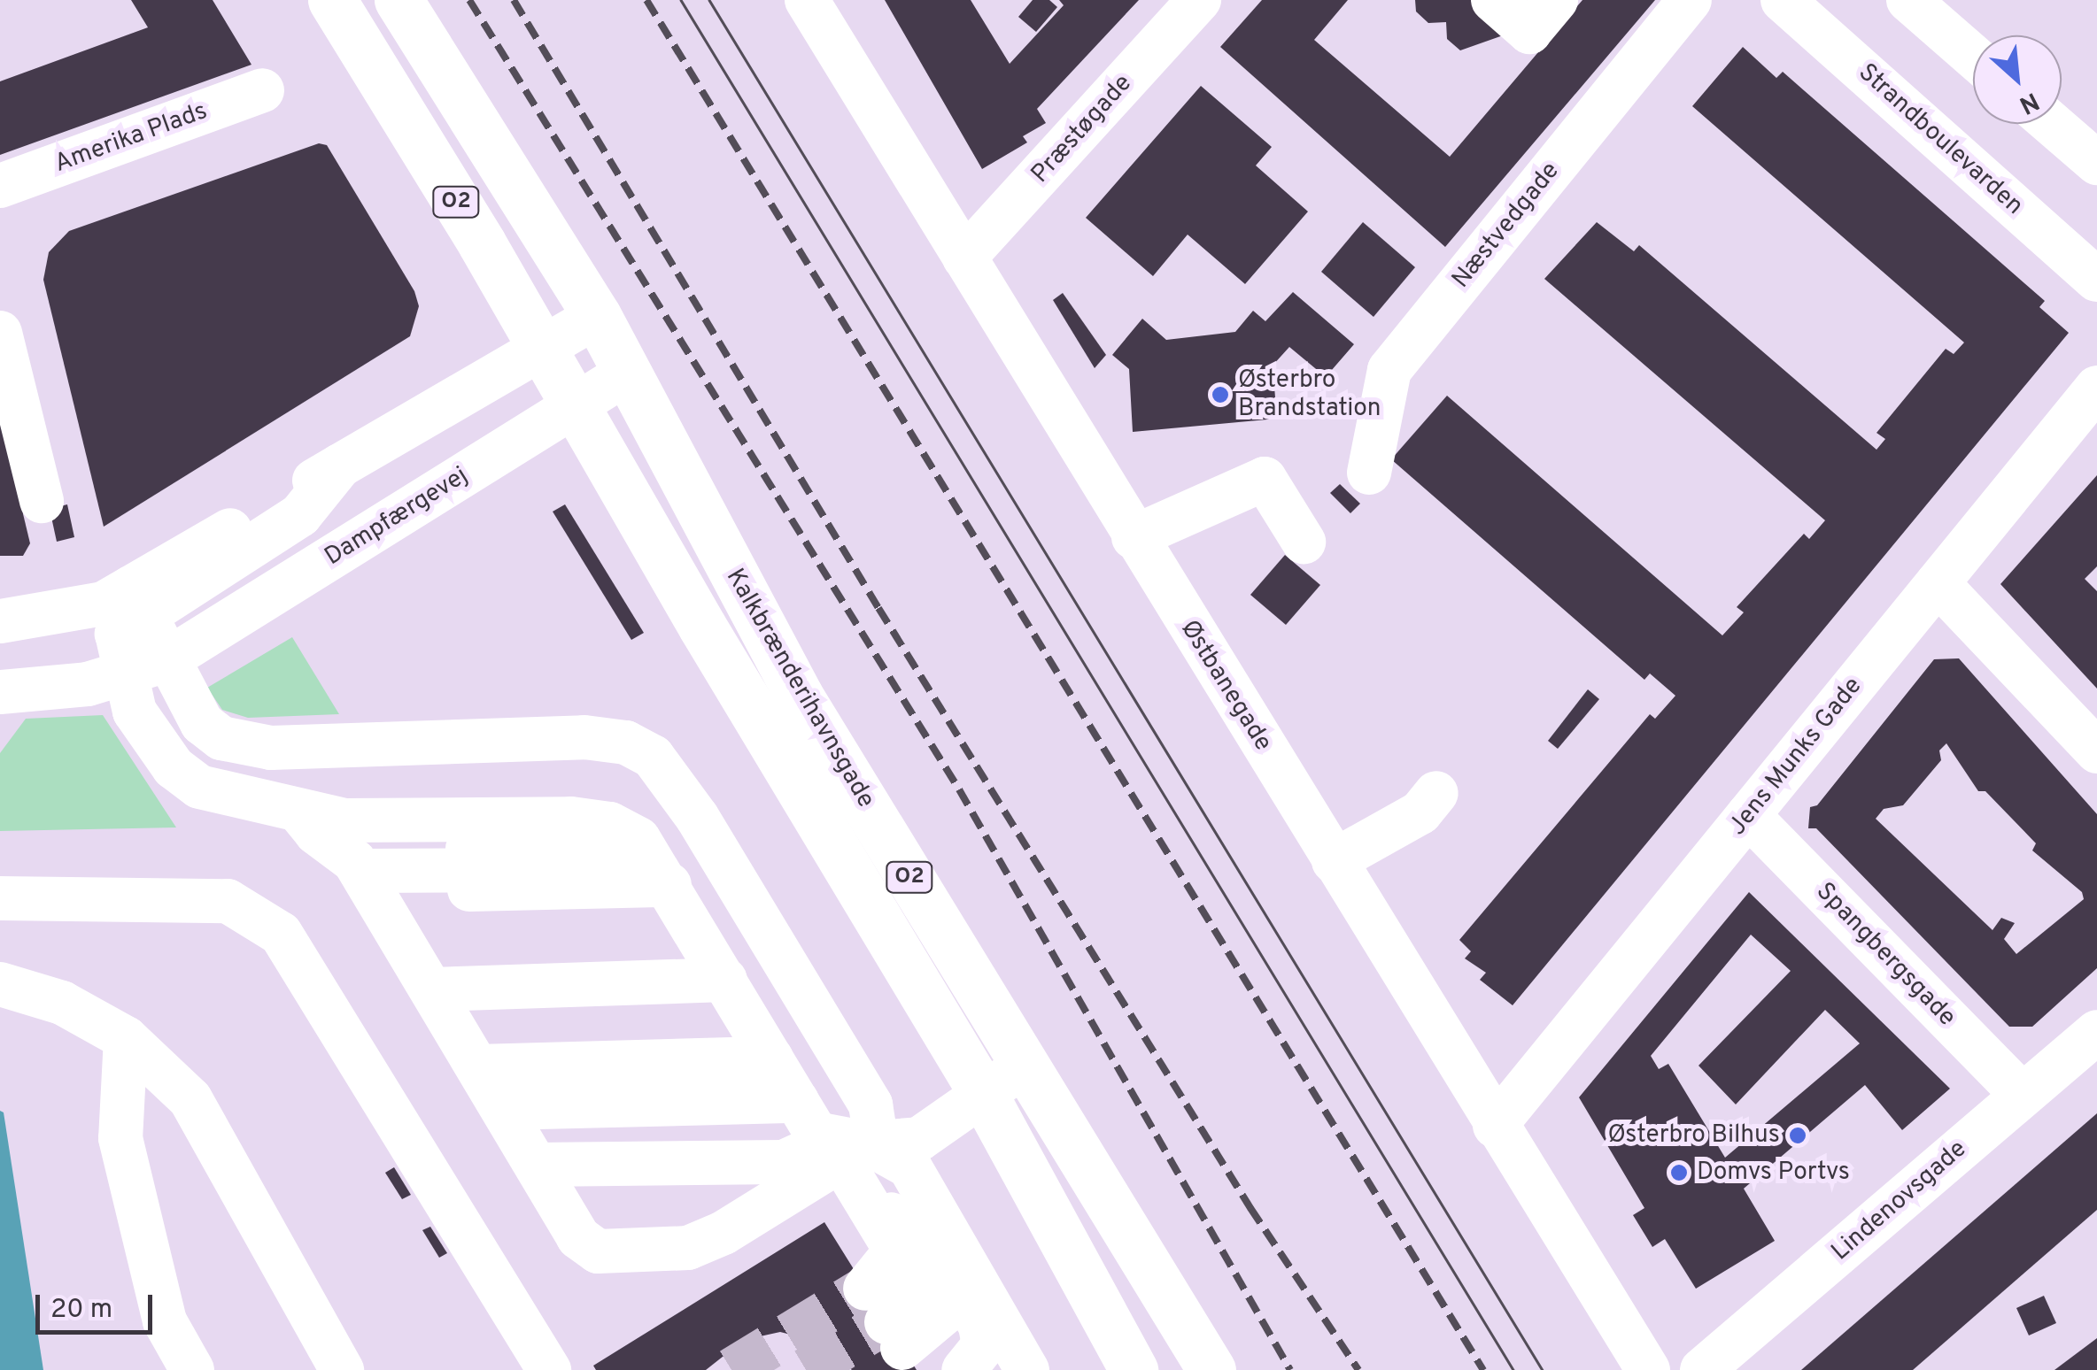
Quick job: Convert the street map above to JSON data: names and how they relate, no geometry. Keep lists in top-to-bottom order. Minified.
{"streets":{"main road":["O2","Kalkbrænderihavnsgade"],"street":["Præstøgade","Amerika Plads","Strandboulevarden","Næstvedgade","Dampfærgevej","Østbanegade","Jens Munks Gade","Spangbergsgade","Lindenovsgade"]},"crossings":[["Præstøgade","Østbanegade"],["Dampfærgevej","Kalkbrænderihavnsgade"],["Østbanegade","Jens Munks Gade"],["Jens Munks Gade","Spangbergsgade"],["Spangbergsgade","Lindenovsgade"]],"places":["Østerbro Brandstation","Østerbro Bilhus","Domvs Portvs"],"scale_bar":"20 m","north":"bottom right"}
